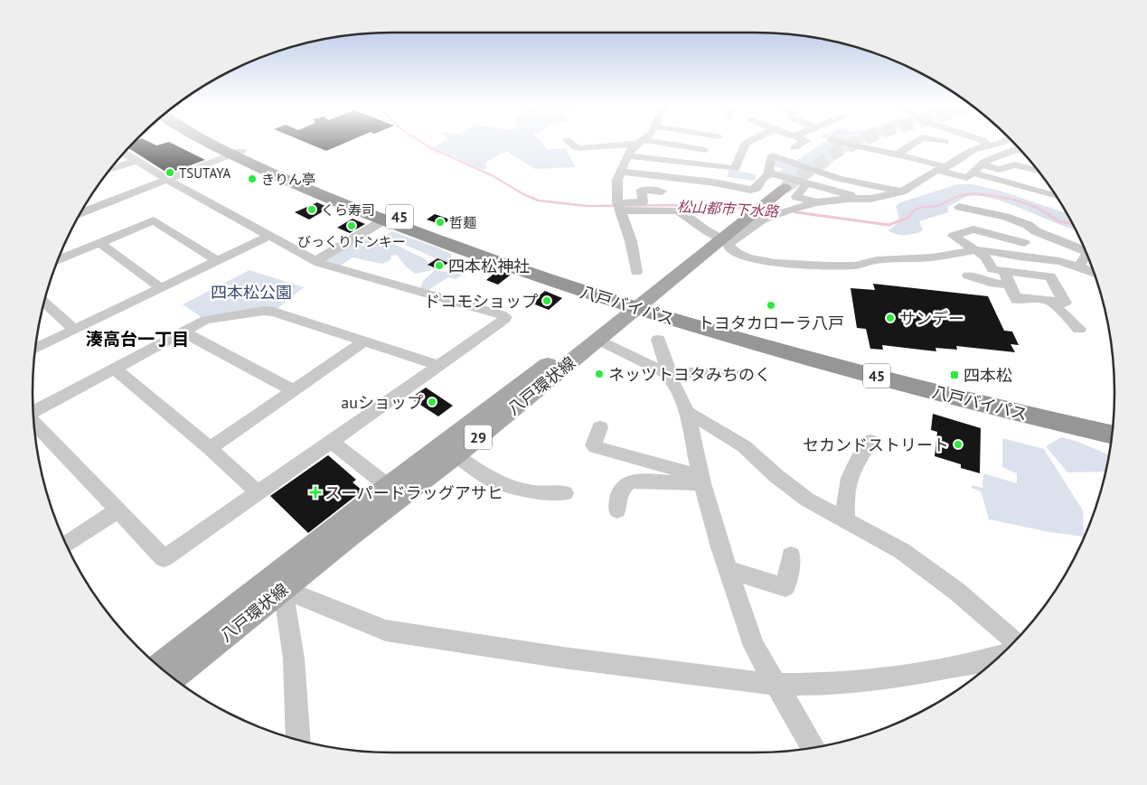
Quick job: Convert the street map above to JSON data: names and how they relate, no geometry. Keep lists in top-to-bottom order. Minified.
{"streets":{"highway":["45","八戸バイパス"],"main road":["八戸環状線","29"]},"crossings":[["八戸バイパス","八戸環状線"]],"districts":["湊高台一丁目"],"water":["松山都市下水路"],"parks":["四本松公園"],"places":{"other":["TSUTAYA","きりん亭","くら寿司","哲麺","びっくりドンキー","四本松神社","ドコモショップ","トヨタカローラ八戸","サンデー","ネッツトヨタみちのく","auショップ","セカンドストリート"],"transit":["四本松"],"health":["スーパードラッグアサヒ"]}}
